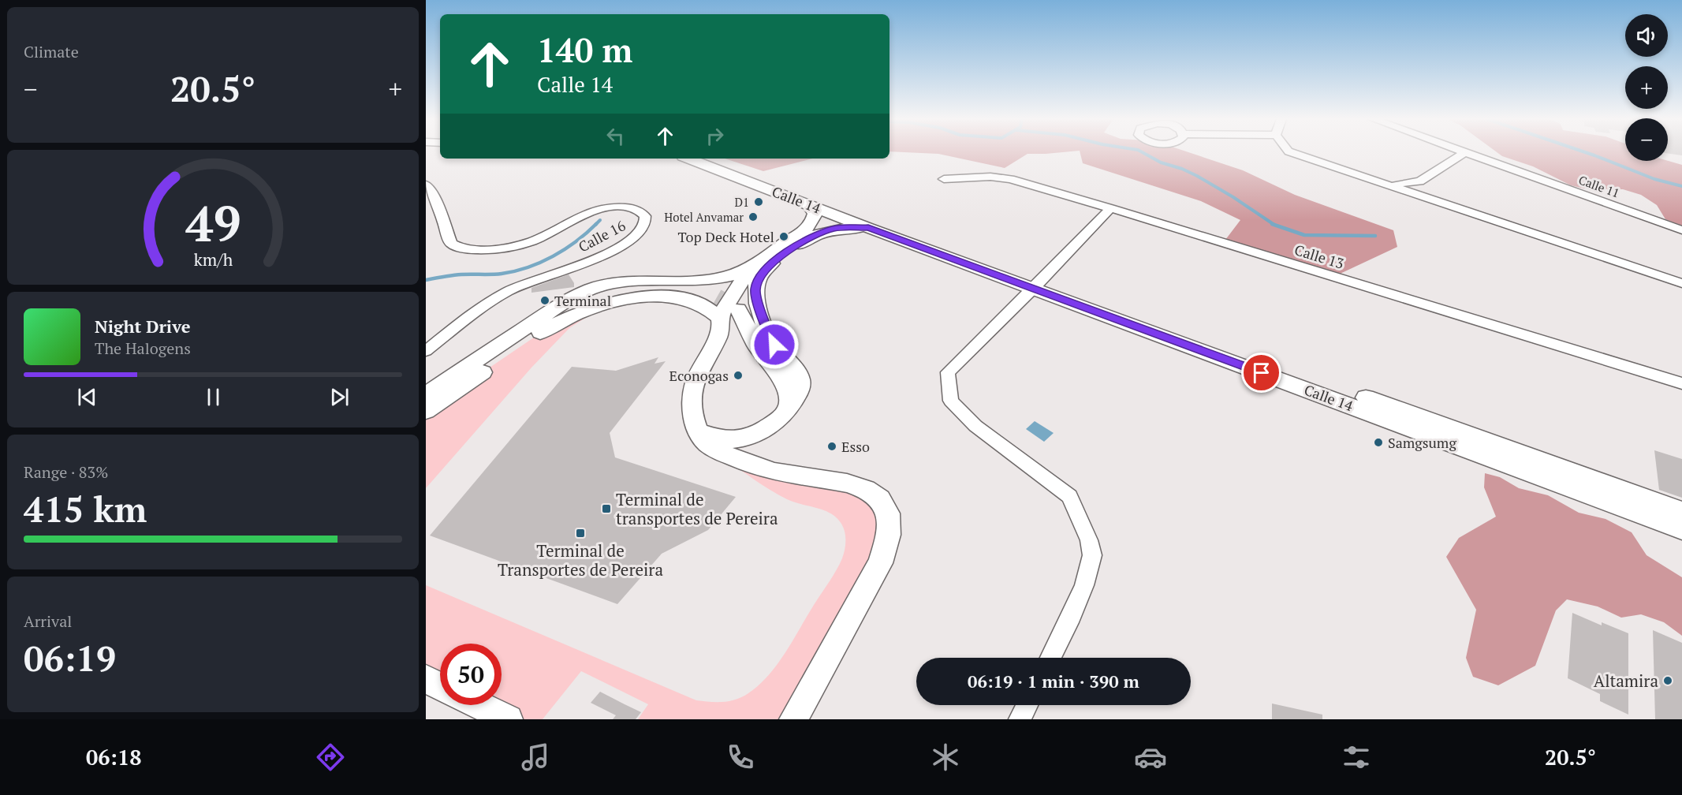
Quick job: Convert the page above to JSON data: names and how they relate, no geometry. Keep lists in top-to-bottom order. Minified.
{"streets":{"main road":["Calle 14"],"street":["Calle 11","Calle 16","Calle 13"]},"places":{"other":["D1","Hotel Anvamar","Top Deck Hotel","Terminal","Econogas","Samgsumg","Esso","Altamira"],"transit":["Terminal de transportes de Pereira","Terminal de Transportes de Pereira"]},"page":{"tile":["Climate",["Range · 83%","415 km"],["Arrival","06:19"]],"map_buttons":["+","−"],"turn":["140 m","Calle 14"],"heat":["−","20.5°","+"],"song":["Night Drive","The Halogens"],"limit":"50","trip":"06:19 · 1 min · 390 m","tabs":["06:18","20.5°"],"gauge":["49","km/h"]}}
